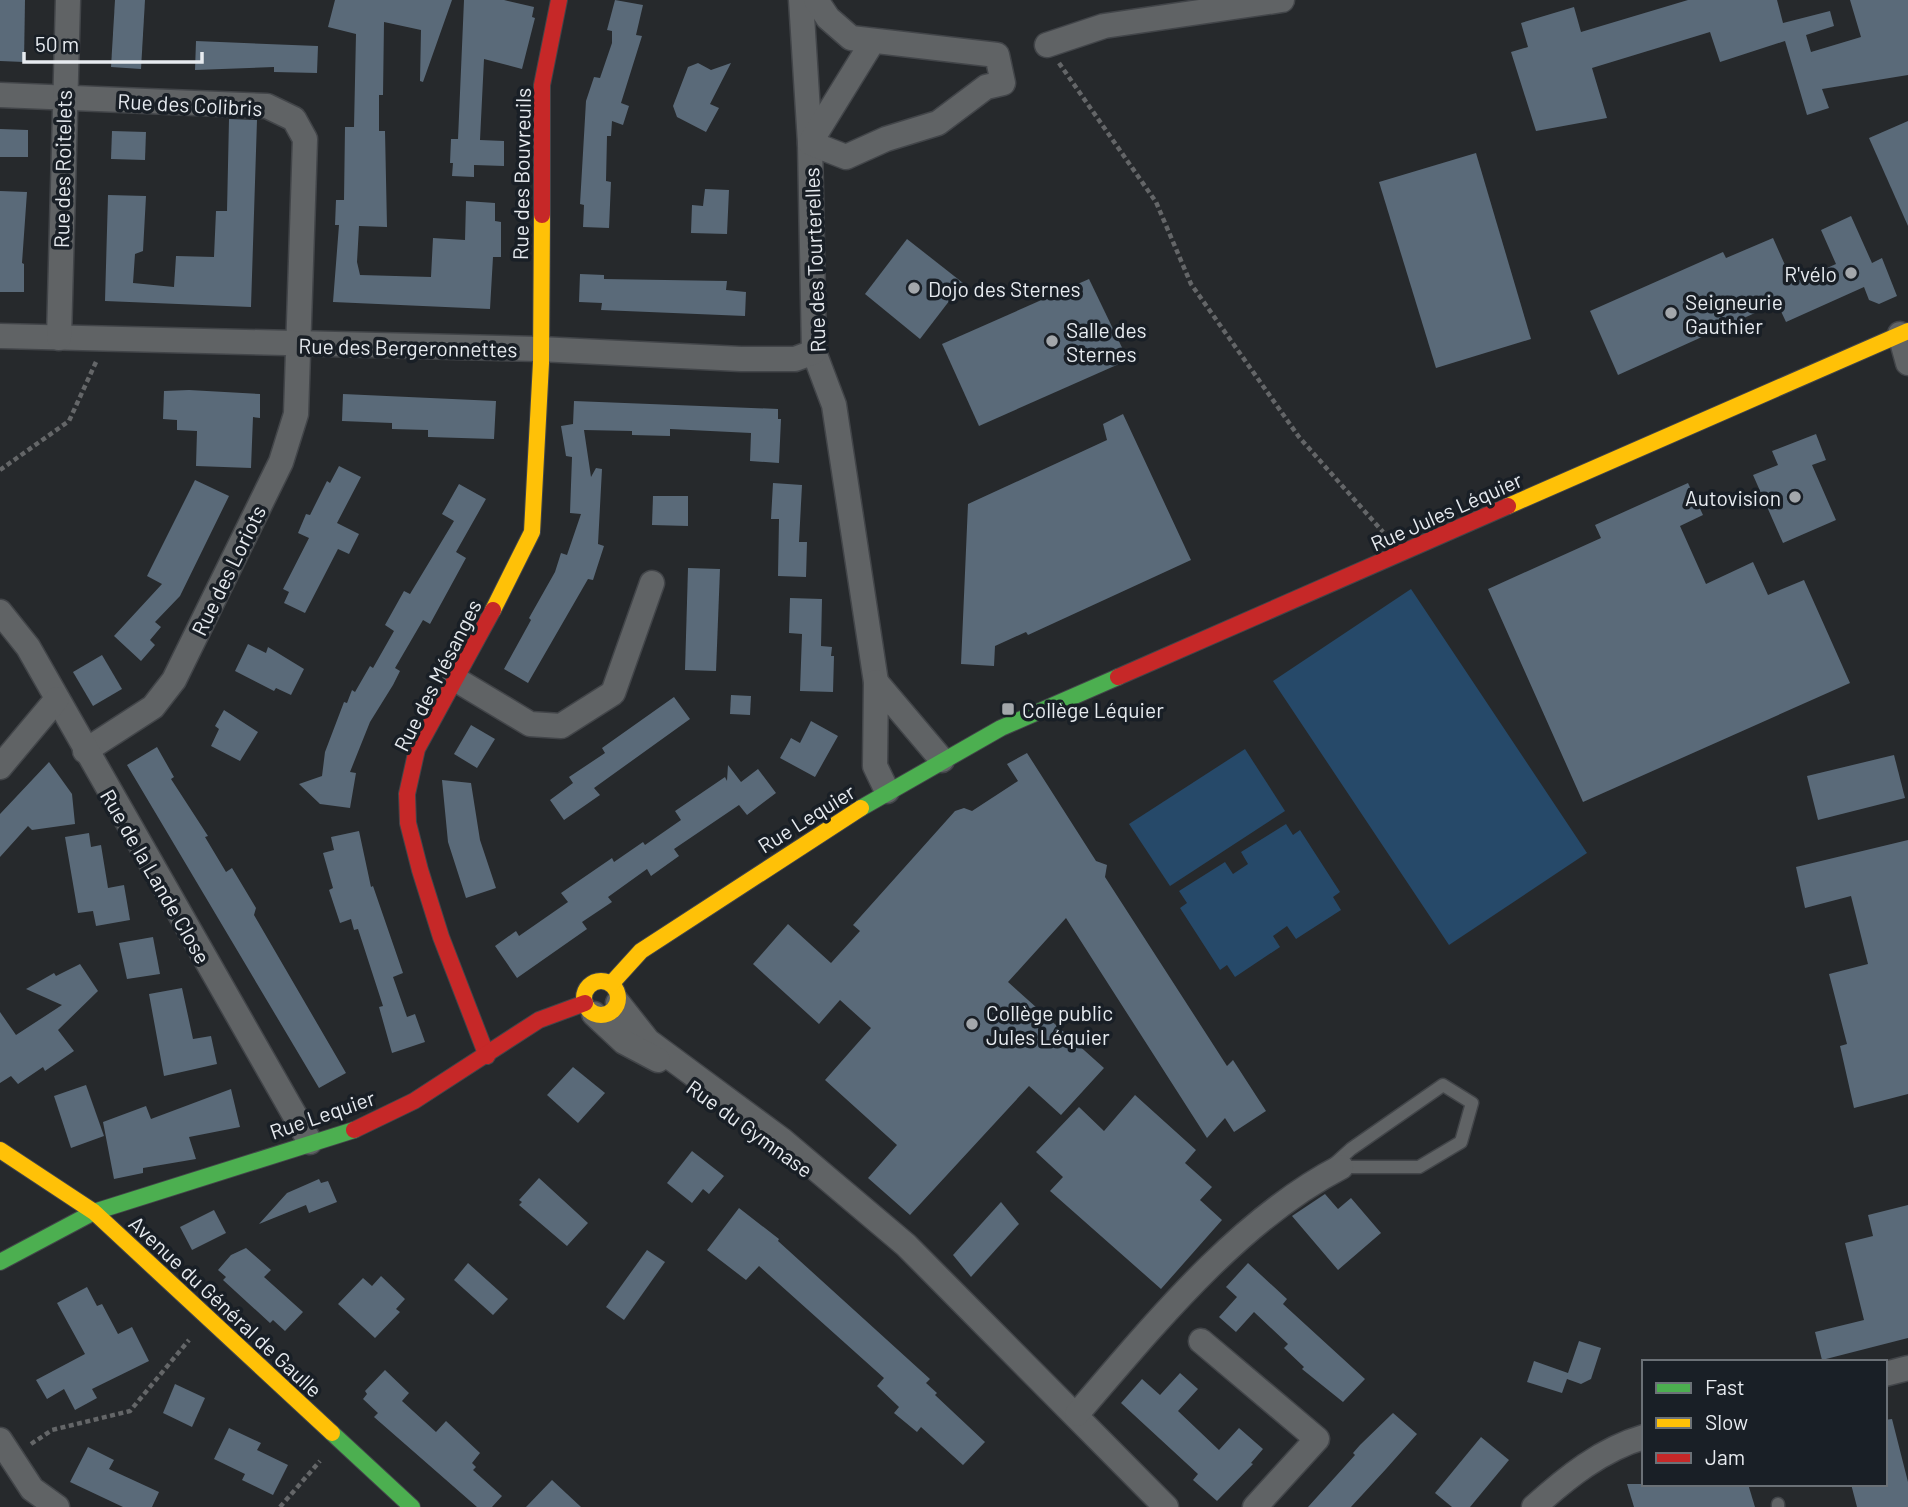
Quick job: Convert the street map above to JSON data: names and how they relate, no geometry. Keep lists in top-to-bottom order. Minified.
{"streets":{"street":["Rue des Colibris","Rue des Roitelets","Rue des Bouvreuils","Rue des Tourterelles","Rue des Bergeronnettes","Rue Jules Léquier","Rue des Loriots","Rue des Mésanges","Rue Lequier","Rue de la Lande Close","Rue du Gymnase","Avenue du Général de Gaulle"]},"crossings":[["Rue des Colibris","Rue des Roitelets"],["Rue des Colibris","Rue des Bergeronnettes"],["Rue des Colibris","Rue des Loriots"],["Rue des Roitelets","Rue des Bergeronnettes"],["Rue des Bouvreuils","Rue des Bergeronnettes"],["Rue des Bouvreuils","Rue des Mésanges"],["Rue des Tourterelles","Rue des Bergeronnettes"],["Rue des Tourterelles","Rue Lequier"],["Rue des Bergeronnettes","Rue des Loriots"],["Rue des Bergeronnettes","Rue des Mésanges"],["Rue Jules Léquier","Rue Lequier"],["Rue des Loriots","Rue de la Lande Close"],["Rue des Mésanges","Rue Lequier"],["Rue Lequier","Rue de la Lande Close"],["Rue Lequier","Rue du Gymnase"],["Rue Lequier","Avenue du Général de Gaulle"]],"places":{"other":["R'vélo","Dojo des Sternes","Seigneurie Gauthier","Salle des Sternes","Autovision","Collège public Jules Léquier"],"transit":["Collège Léquier"]},"legend":["Fast","Slow","Jam"],"scale_bar":"50 m"}
